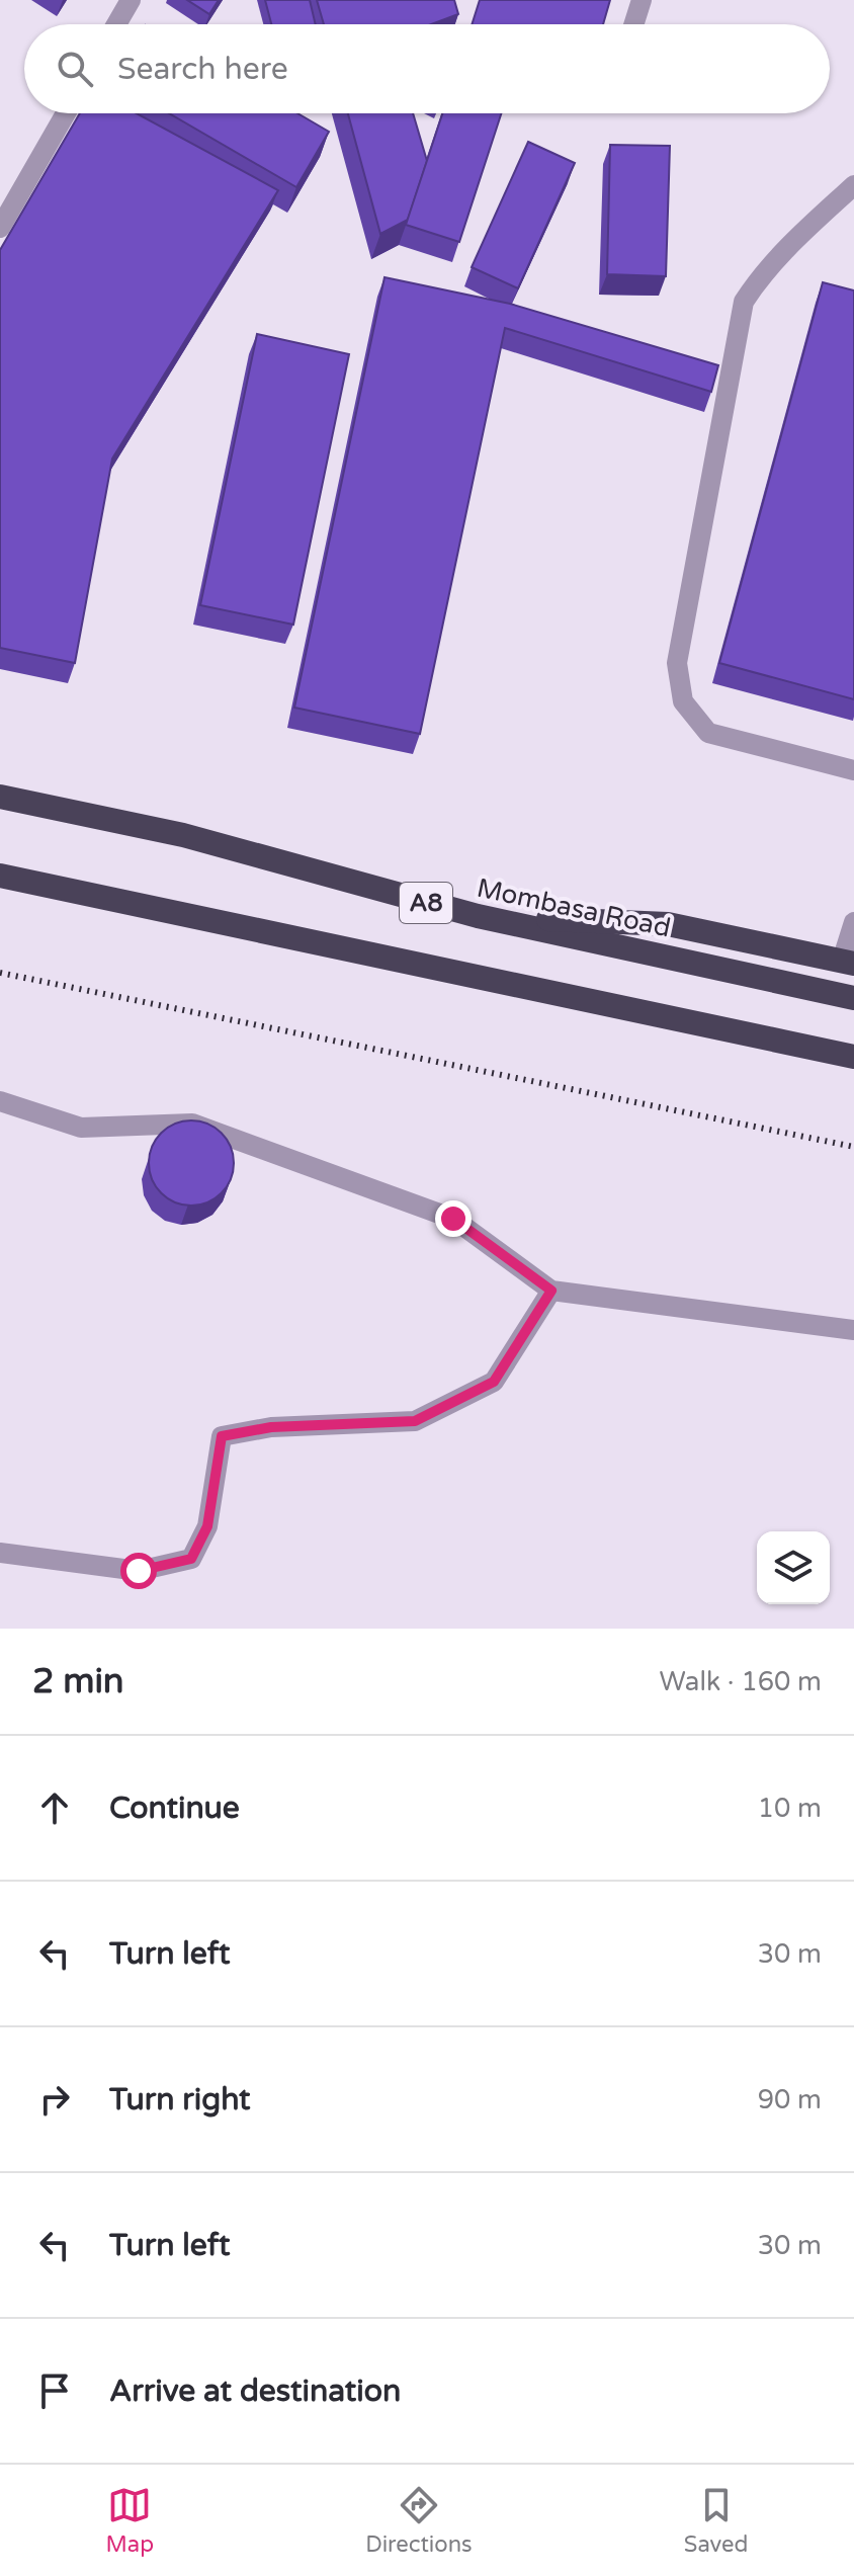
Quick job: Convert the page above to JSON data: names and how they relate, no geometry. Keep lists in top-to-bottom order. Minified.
{"streets":{"highway":["A8","Mombasa Road"]},"page":{"search":"Search here","heading":["2 min","Walk · 160 m"],"list":[["Continue","10 m"],["Turn left","30 m"],["Turn right","90 m"],["Turn left","30 m"],"Arrive at destination"],"nav":["Map","Directions","Saved"]}}
